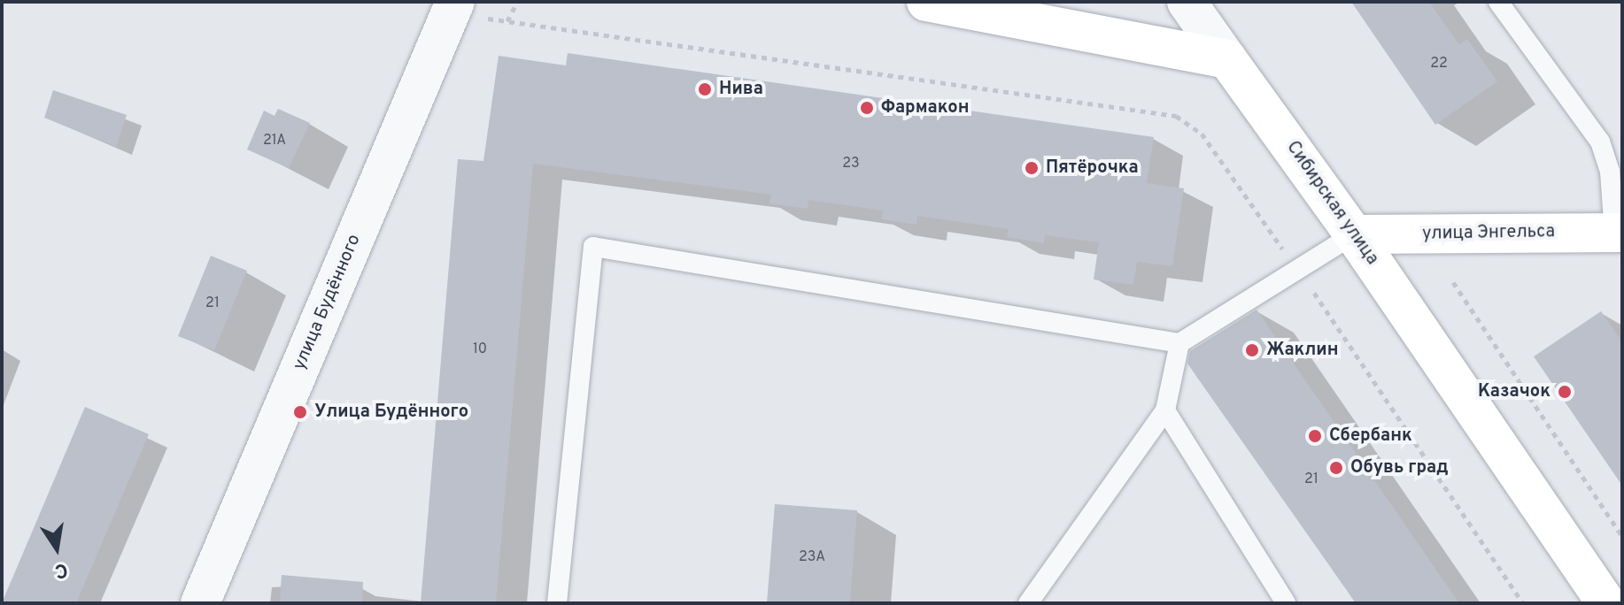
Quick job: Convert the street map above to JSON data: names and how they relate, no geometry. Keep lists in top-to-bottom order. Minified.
{"streets":{"main road":["Сибирская улица","улица Энгельса"],"street":["улица Будённого"]},"crossings":[["Сибирская улица","улица Энгельса"]],"places":["Нива","Фармакон","Пятёрочка","Жаклин","Казачок","Улица Будённого","Сбербанк","Обувь град"],"house_numbers":["22","21А","23","21","10","21","23А"],"north":"bottom"}
